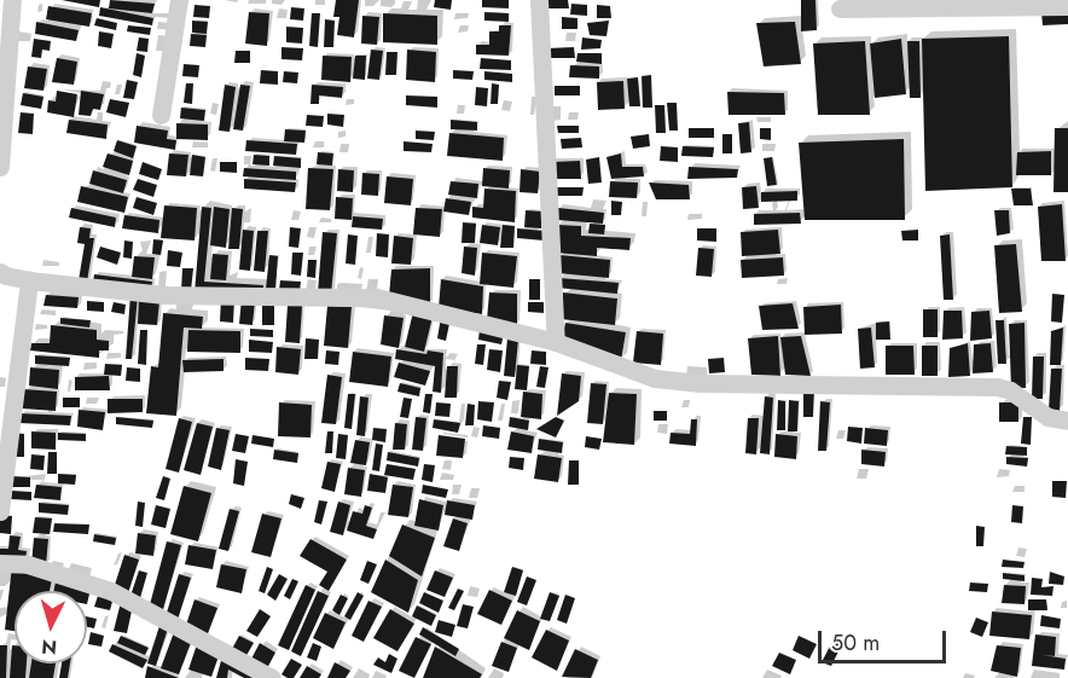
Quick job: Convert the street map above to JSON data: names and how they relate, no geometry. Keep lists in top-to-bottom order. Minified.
{"scale_bar":"50 m","north":"bottom"}
